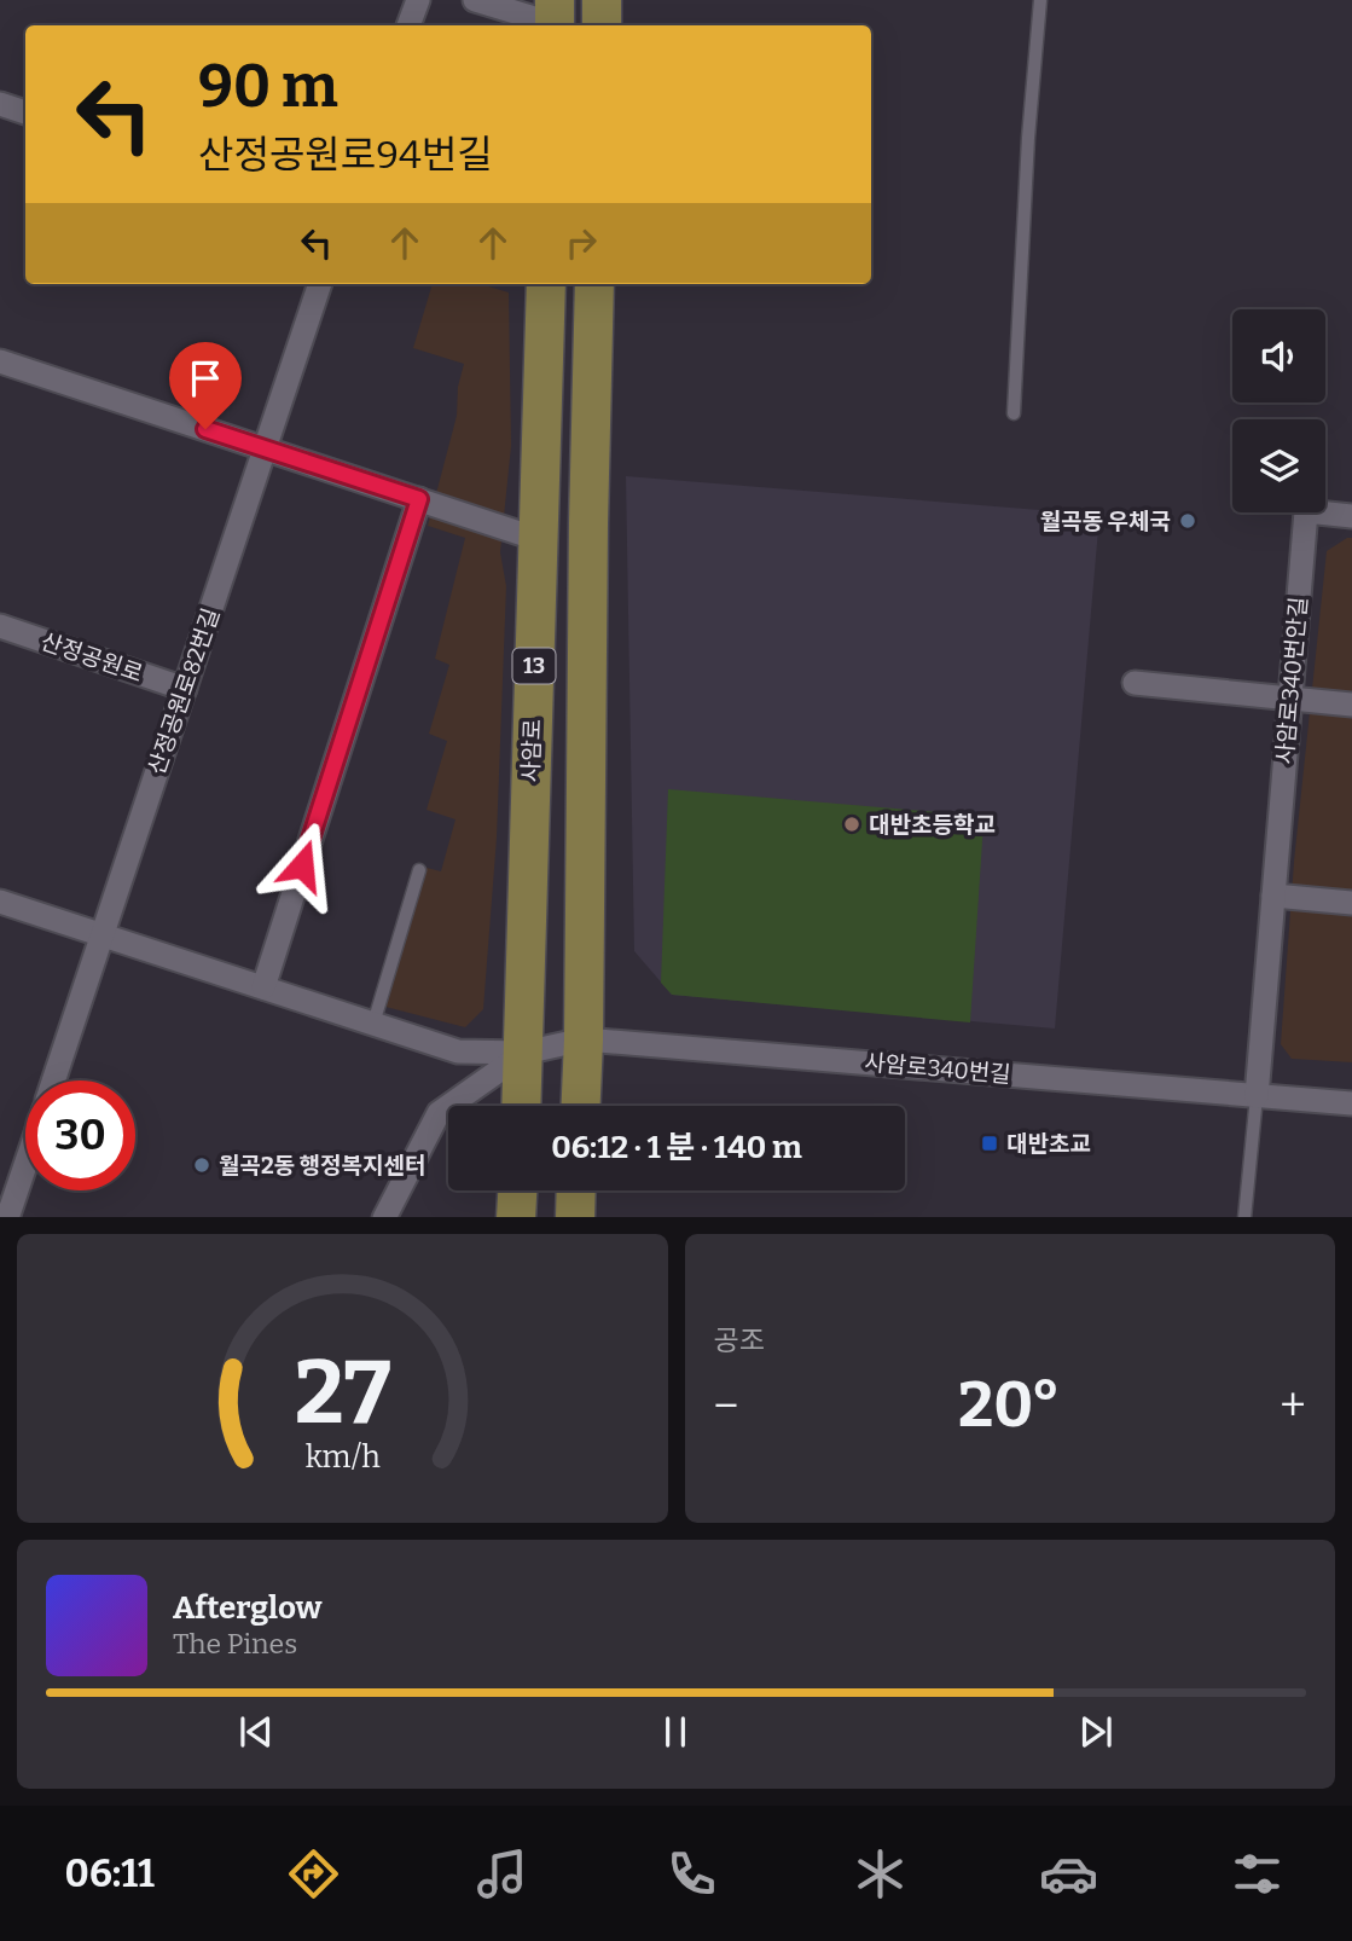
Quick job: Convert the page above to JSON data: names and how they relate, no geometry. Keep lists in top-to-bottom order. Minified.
{"streets":{"main road":["13","사암로"],"street":["산정공원로","사암로340번안길","산정공원로82번길","사암로340번길"]},"crossings":[["산정공원로","산정공원로82번길"],["13","사암로340번길"],["사암로340번안길","사암로340번길"],["사암로","사암로340번길"]],"places":{"other":["월곡동 우체국","대반초등학교","월곡2동 행정복지센터"],"transit":["대반초교"]},"page":{"turn":["90 m","산정공원로94번길"],"limit":"30","trip":"06:12 · 1 분 · 140 m","tile":"공조","heat":["−","20°","+"],"song":["Afterglow","The Pines"],"tabs":"06:11","gauge":["27","km/h"]}}
